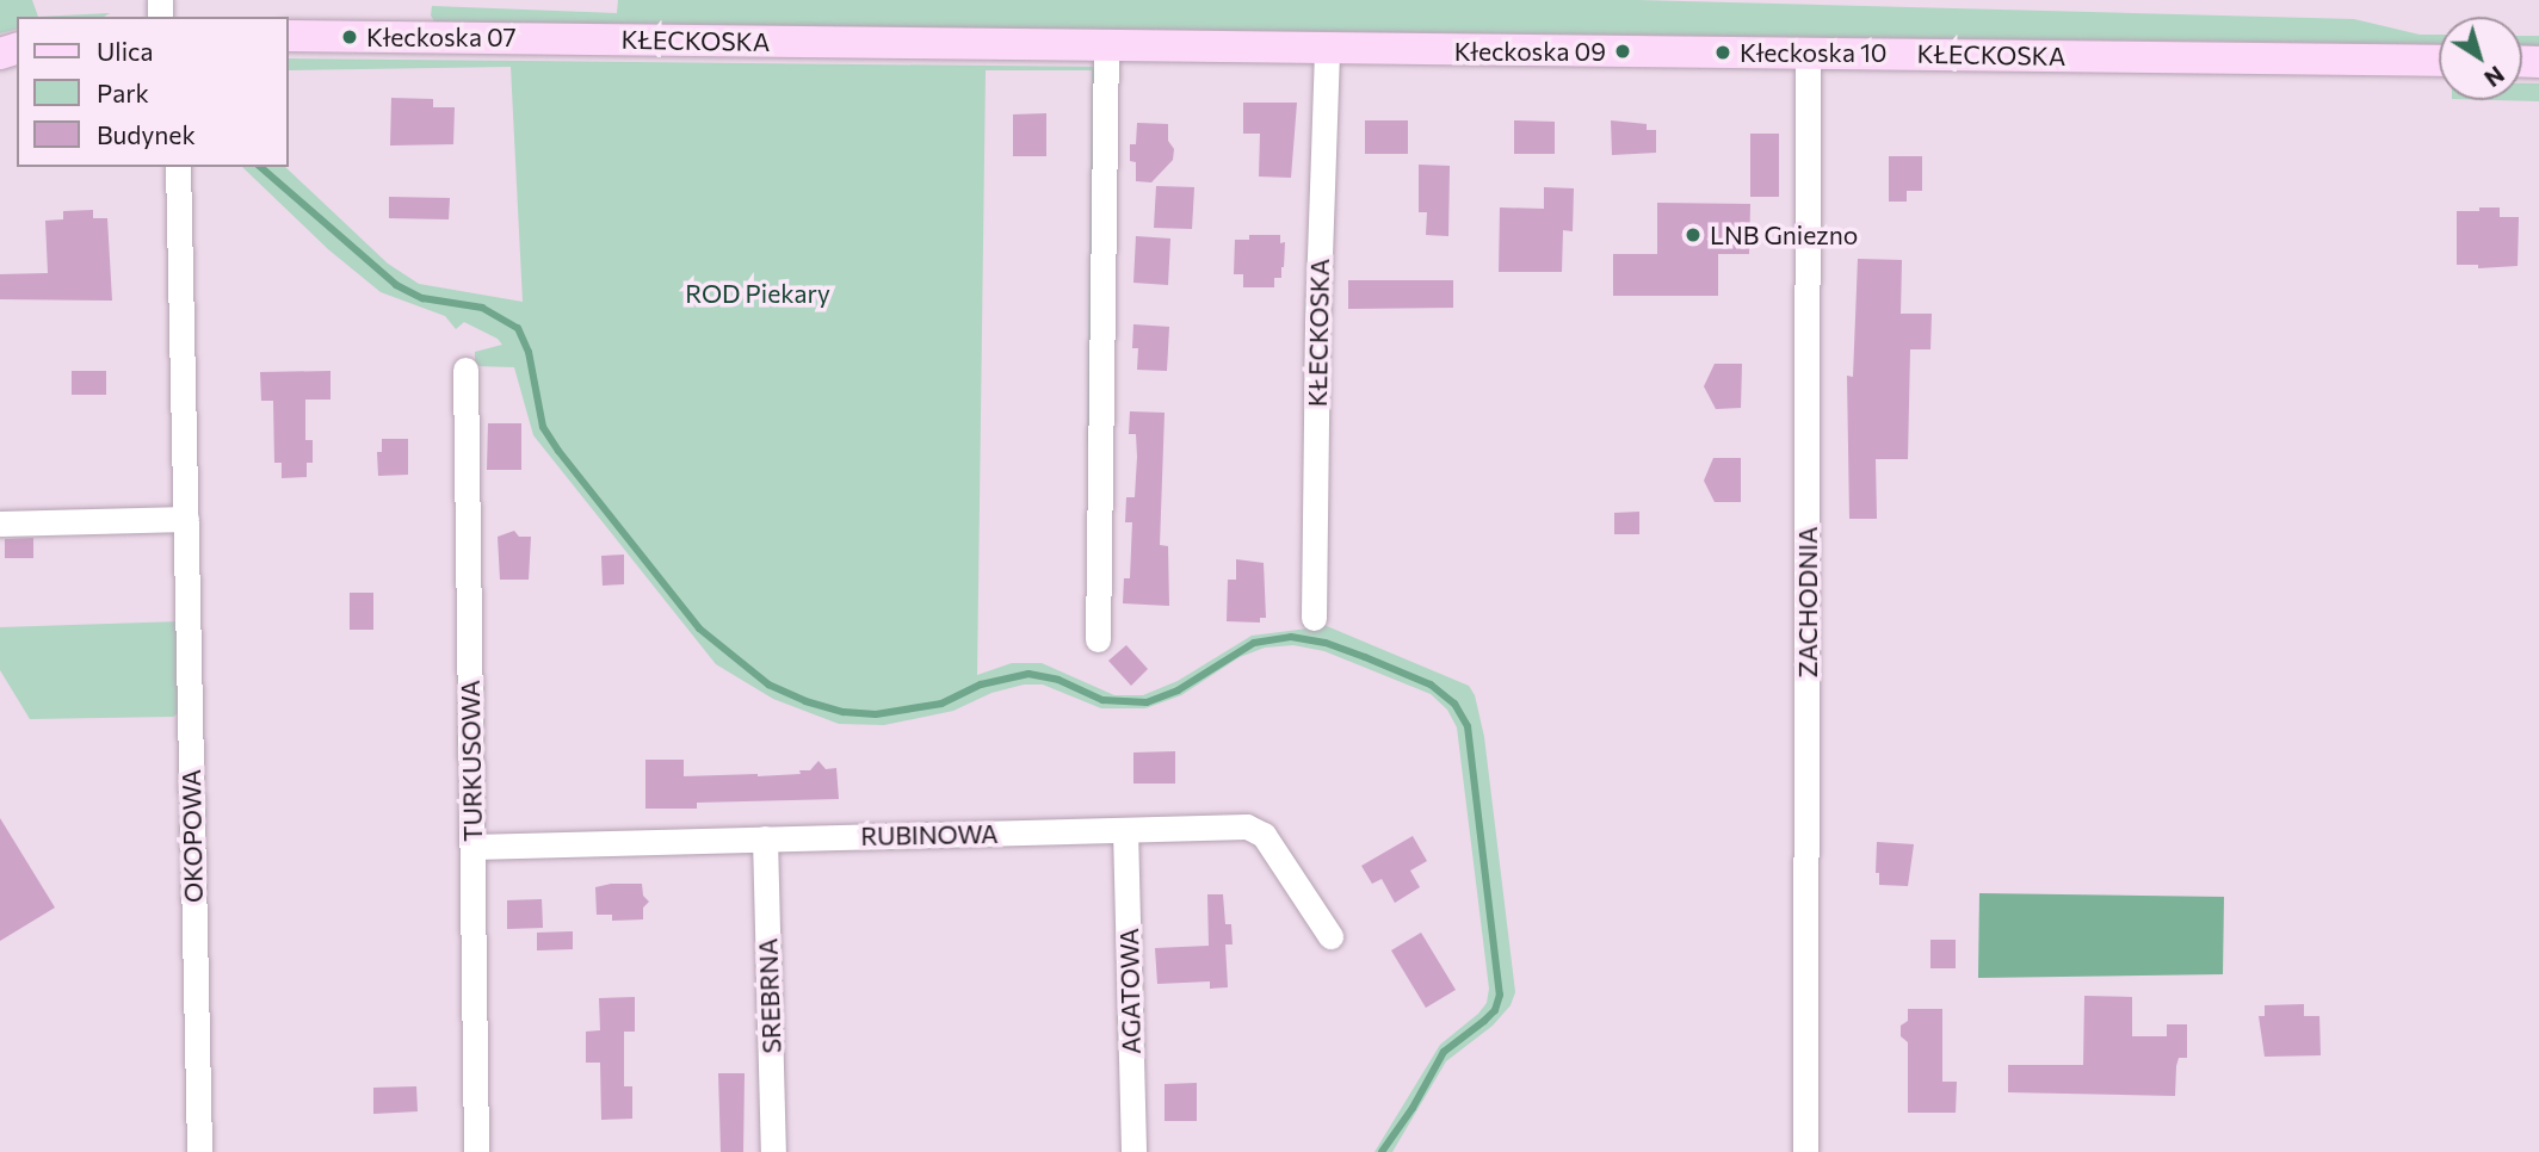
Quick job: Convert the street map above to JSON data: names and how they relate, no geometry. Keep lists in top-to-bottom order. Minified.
{"streets":{"main road":["KŁECKOSKA"],"street":["ZACHODNIA","TURKUSOWA","RUBINOWA","OKOPOWA","AGATOWA","SREBRNA"]},"crossings":[["KŁECKOSKA","ZACHODNIA"],["TURKUSOWA","RUBINOWA"],["RUBINOWA","AGATOWA"],["RUBINOWA","SREBRNA"]],"parks":["ROD Piekary"],"places":["Kłeckoska 07","Kłeckoska 09","Kłeckoska 10","LNB Gniezno"],"legend":["Ulica","Park","Budynek"],"north":"bottom right"}
